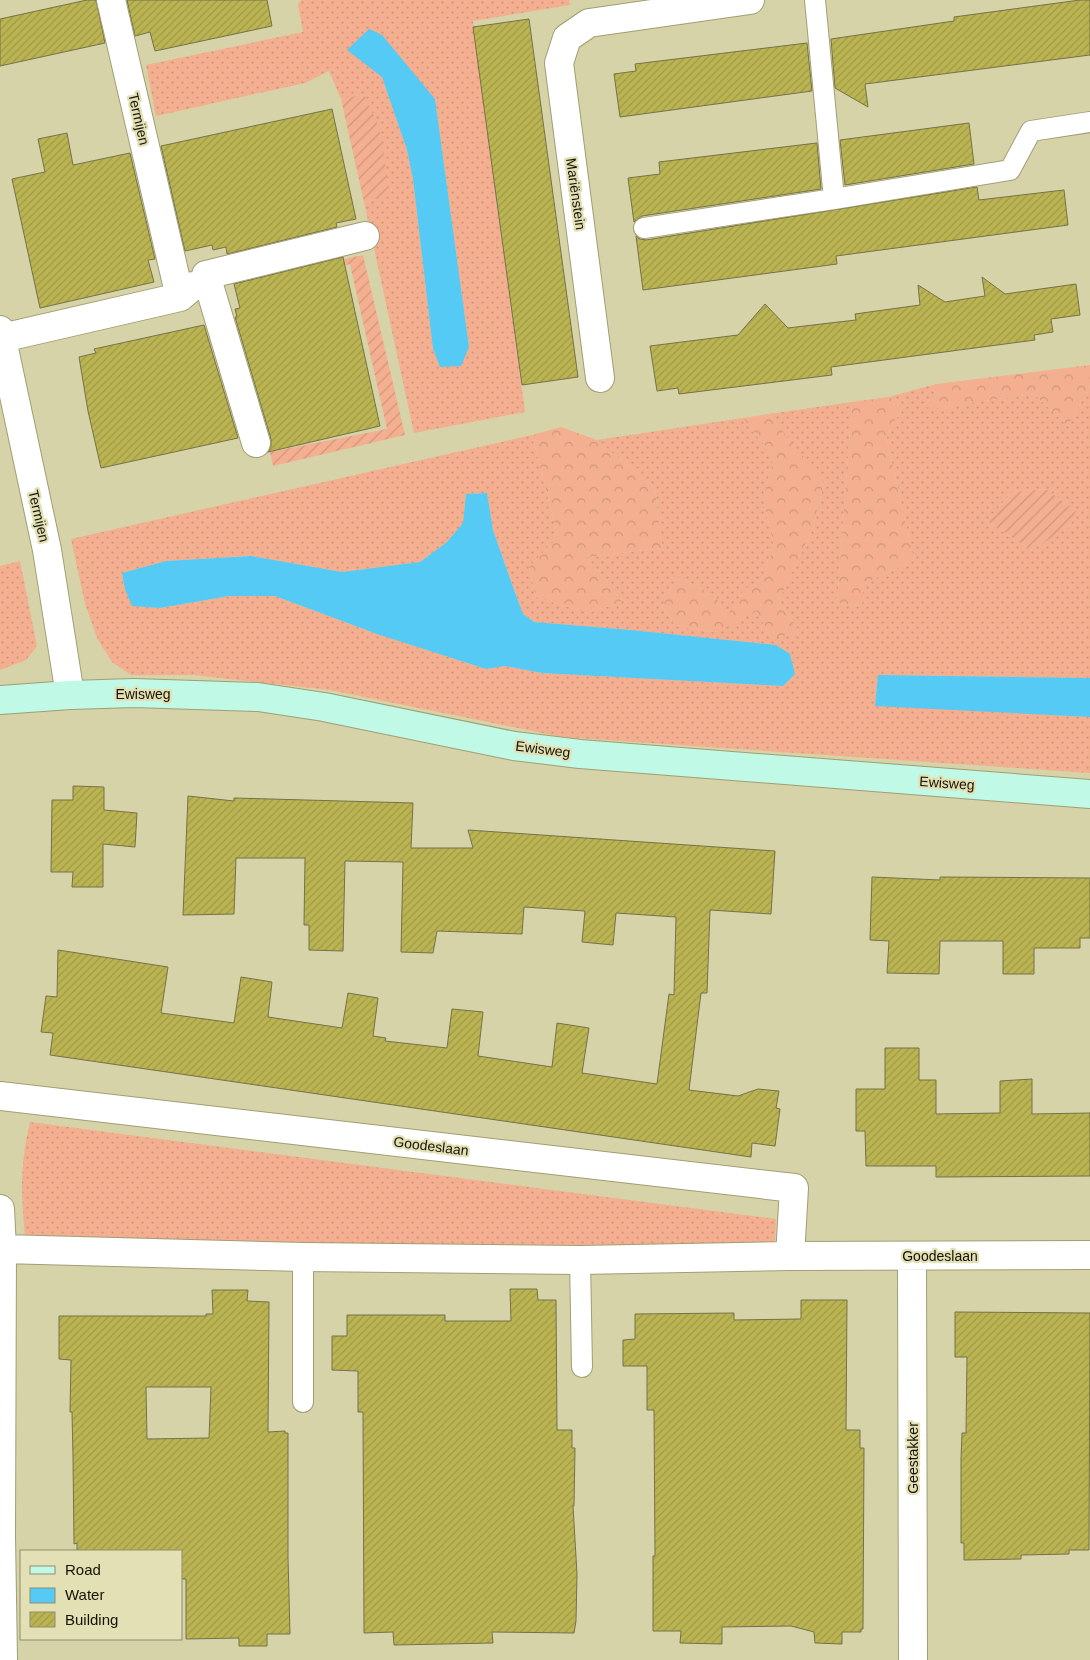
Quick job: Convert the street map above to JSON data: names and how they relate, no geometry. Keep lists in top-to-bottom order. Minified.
{"streets":{"street":["Termijen","Mariënstein","Ewisweg","Goodeslaan","Geestakker"]},"crossings":[["Termijen","Ewisweg"],["Goodeslaan","Geestakker"]],"legend":["Road","Water","Building"]}
